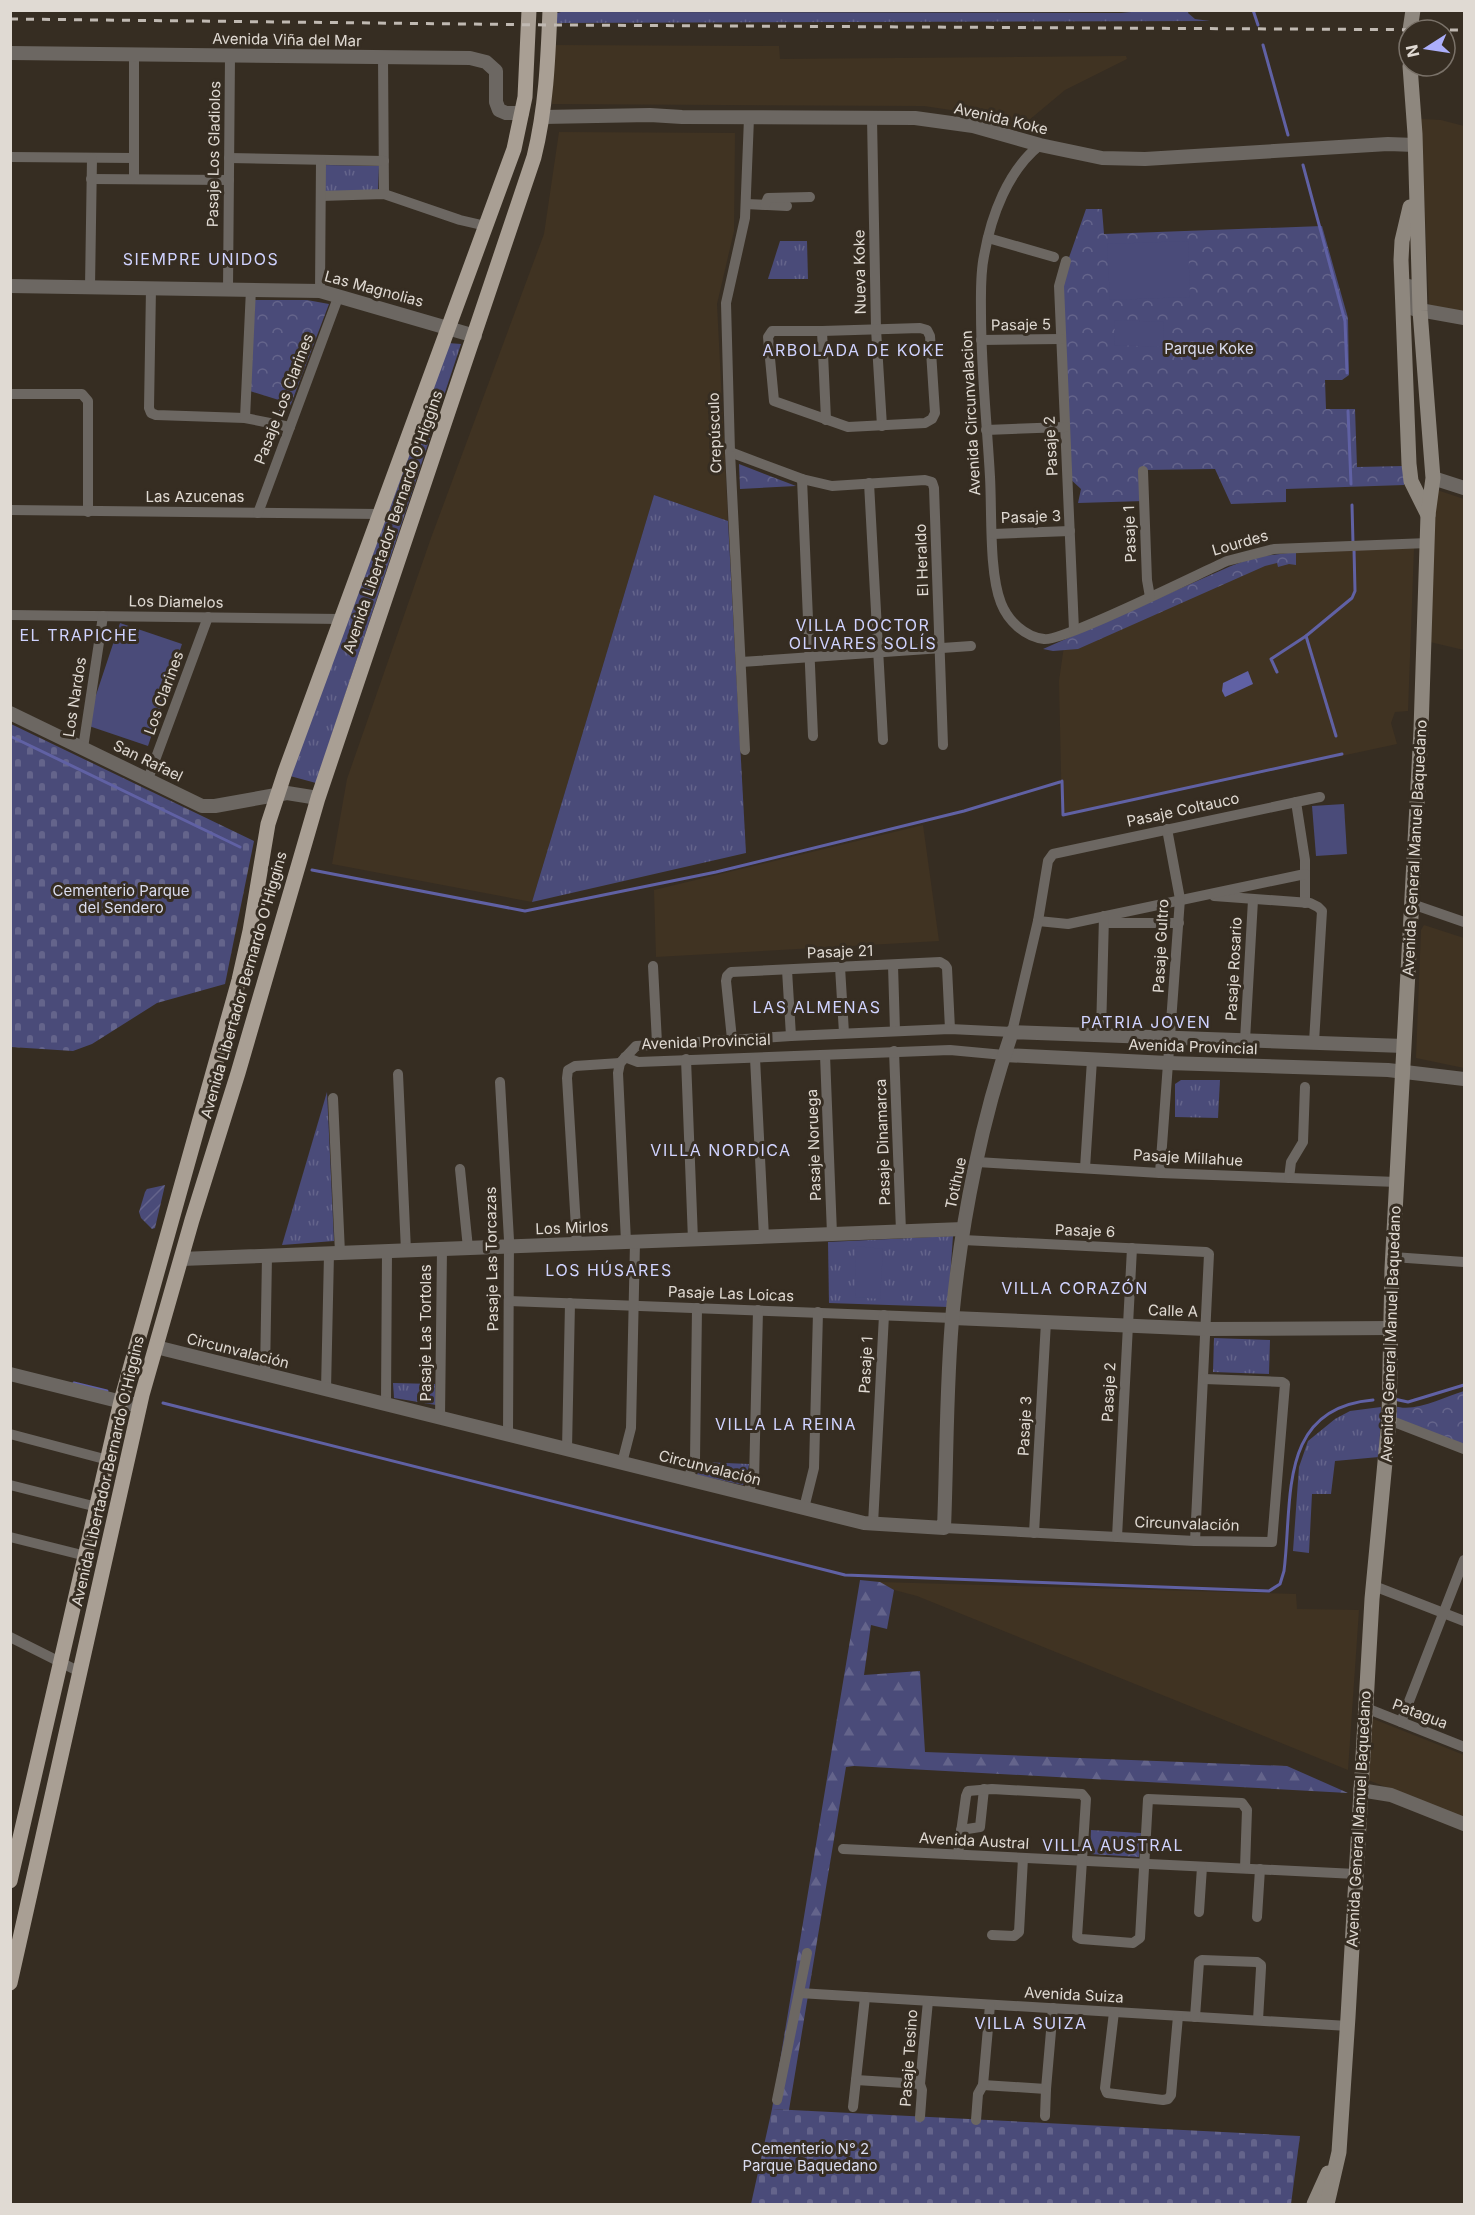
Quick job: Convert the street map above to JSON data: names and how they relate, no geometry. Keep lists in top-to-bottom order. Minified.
{"streets":{"main road":["Avenida Libertador Bernardo O'Higgins","Avenida General Manuel Baquedano"],"street":["Avenida Viña del Mar","Avenida Koke","Pasaje Los Gladiolos","Nueva Koke","Las Magnolias","Pasaje 5","Pasaje Los Clarines","Avenida Circunvalacion","Crepúsculo","Pasaje 2","Las Azucenas","Pasaje 3","Pasaje 1","Lourdes","El Heraldo","Los Diamelos","Los Clarines","Los Nardos","San Rafael","Pasaje Coltauco","Pasaje Gultro","Pasaje 21","Pasaje Rosario","Avenida Provincial","Pasaje Dinamarca","Pasaje Noruega","Pasaje Millahue","Totihue","Los Mirlos","Pasaje 6","Pasaje Las Torcazas","Pasaje Las Loicas","Calle A","Pasaje Las Tortolas","Circunvalación","Patagua","Avenida Austral","Avenida Suiza","Pasaje Tesino"]},"crossings":[["Avenida Viña del Mar","Pasaje Los Gladiolos"],["Avenida Viña del Mar","Avenida Libertador Bernardo O'Higgins"],["Avenida Koke","Nueva Koke"],["Avenida Koke","Avenida Circunvalacion"],["Avenida Koke","Crepúsculo"],["Avenida Koke","Avenida Libertador Bernardo O'Higgins"],["Avenida Koke","Avenida General Manuel Baquedano"],["Pasaje Los Gladiolos","Las Magnolias"],["Las Magnolias","Pasaje Los Clarines"],["Las Magnolias","Avenida Libertador Bernardo O'Higgins"],["Pasaje 5","Avenida Circunvalacion"],["Pasaje 5","Pasaje 2"],["Pasaje Los Clarines","Las Azucenas"],["Avenida Circunvalacion","Pasaje 2"],["Avenida Circunvalacion","Pasaje 3"],["Avenida Circunvalacion","Lourdes"],["Pasaje 2","Pasaje 3"],["Pasaje 2","Lourdes"],["Pasaje 2","Pasaje 6"],["Pasaje 2","Calle A"],["Pasaje 2","Circunvalación"],["Las Azucenas","Avenida Libertador Bernardo O'Higgins"],["Pasaje 3","Calle A"],["Pasaje 3","Circunvalación"],["Avenida Libertador Bernardo O'Higgins","Los Diamelos"],["Avenida Libertador Bernardo O'Higgins","San Rafael"],["Avenida Libertador Bernardo O'Higgins","Los Mirlos"],["Avenida Libertador Bernardo O'Higgins","Circunvalación"],["Pasaje 1","Lourdes"],["Pasaje 1","Pasaje Las Loicas"],["Pasaje 1","Circunvalación"],["Lourdes","Avenida General Manuel Baquedano"],["Los Diamelos","Los Clarines"],["Los Diamelos","Los Nardos"],["Los Clarines","San Rafael"],["Los Nardos","San Rafael"],["Pasaje Coltauco","Pasaje Gultro"],["Pasaje Coltauco","Totihue"],["Avenida General Manuel Baquedano","Avenida Provincial"],["Avenida General Manuel Baquedano","Pasaje Millahue"],["Avenida General Manuel Baquedano","Calle A"],["Avenida General Manuel Baquedano","Patagua"],["Avenida General Manuel Baquedano","Avenida Austral"],["Avenida General Manuel Baquedano","Avenida Suiza"],["Pasaje Gultro","Avenida Provincial"],["Pasaje Gultro","Pasaje Millahue"],["Pasaje 21","Avenida Provincial"],["Pasaje Rosario","Avenida Provincial"],["Avenida Provincial","Pasaje Dinamarca"],["Avenida Provincial","Pasaje Noruega"],["Avenida Provincial","Totihue"],["Pasaje Dinamarca","Los Mirlos"],["Pasaje Noruega","Los Mirlos"],["Pasaje Millahue","Totihue"],["Totihue","Los Mirlos"],["Totihue","Pasaje 6"],["Totihue","Pasaje Las Loicas"],["Totihue","Calle A"],["Totihue","Circunvalación"],["Los Mirlos","Pasaje 6"],["Los Mirlos","Pasaje Las Torcazas"],["Los Mirlos","Pasaje Las Tortolas"],["Pasaje 6","Calle A"],["Pasaje Las Torcazas","Pasaje Las Loicas"],["Pasaje Las Torcazas","Circunvalación"],["Pasaje Las Loicas","Calle A"],["Pasaje Las Tortolas","Circunvalación"],["Avenida Suiza","Pasaje Tesino"]],"districts":["SIEMPRE UNIDOS","ARBOLADA DE KOKE","VILLA DOCTOR OLIVARES SOLÍS","EL TRAPICHE","LAS ALMENAS","PATRIA JOVEN","VILLA NORDICA","LOS HÚSARES","VILLA CORAZÓN","VILLA LA REINA","VILLA AUSTRAL","VILLA SUIZA"],"parks":["Parque Koke","Cementerio Parque del Sendero","Cementerio N° 2 Parque Baquedano"],"north":"left"}
